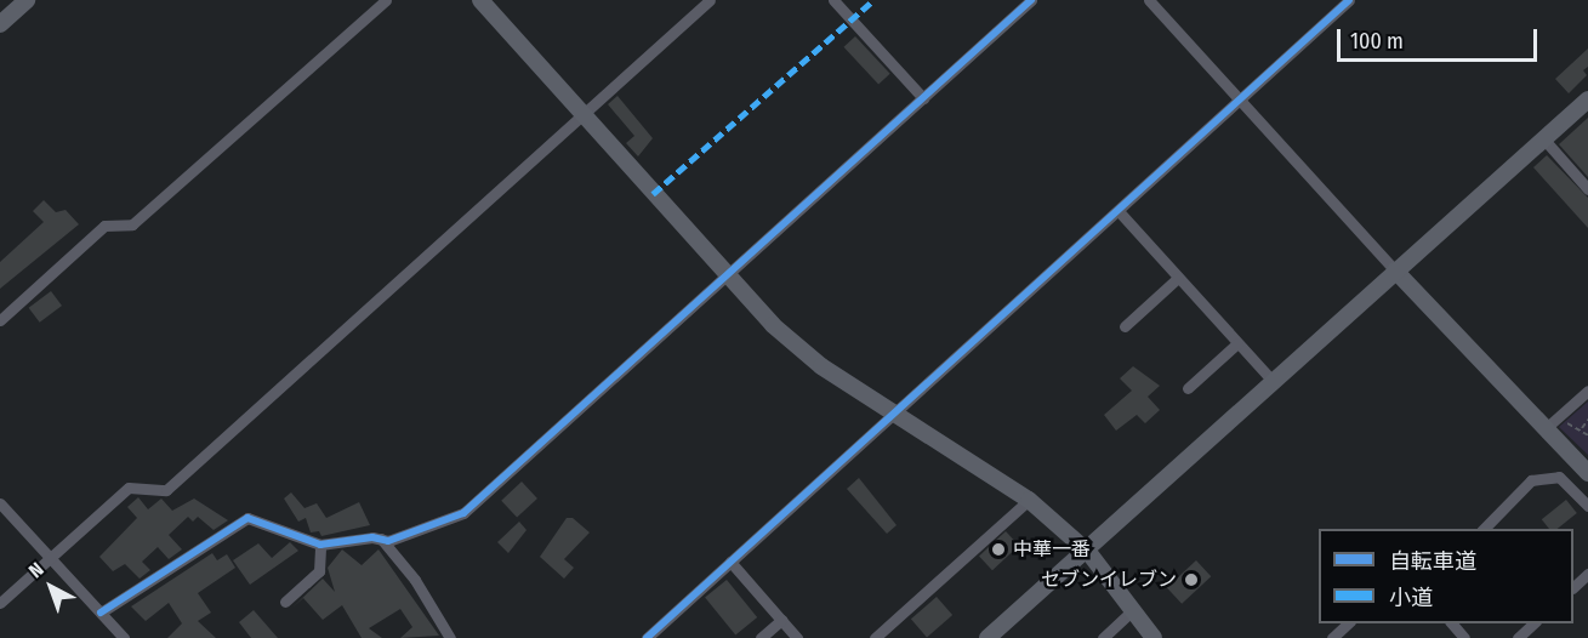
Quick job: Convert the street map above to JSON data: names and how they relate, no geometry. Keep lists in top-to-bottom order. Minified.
{"places":["中華一番","セブンイレブン"],"legend":["自転車道","小道"],"scale_bar":"100 m","north":"top left"}
